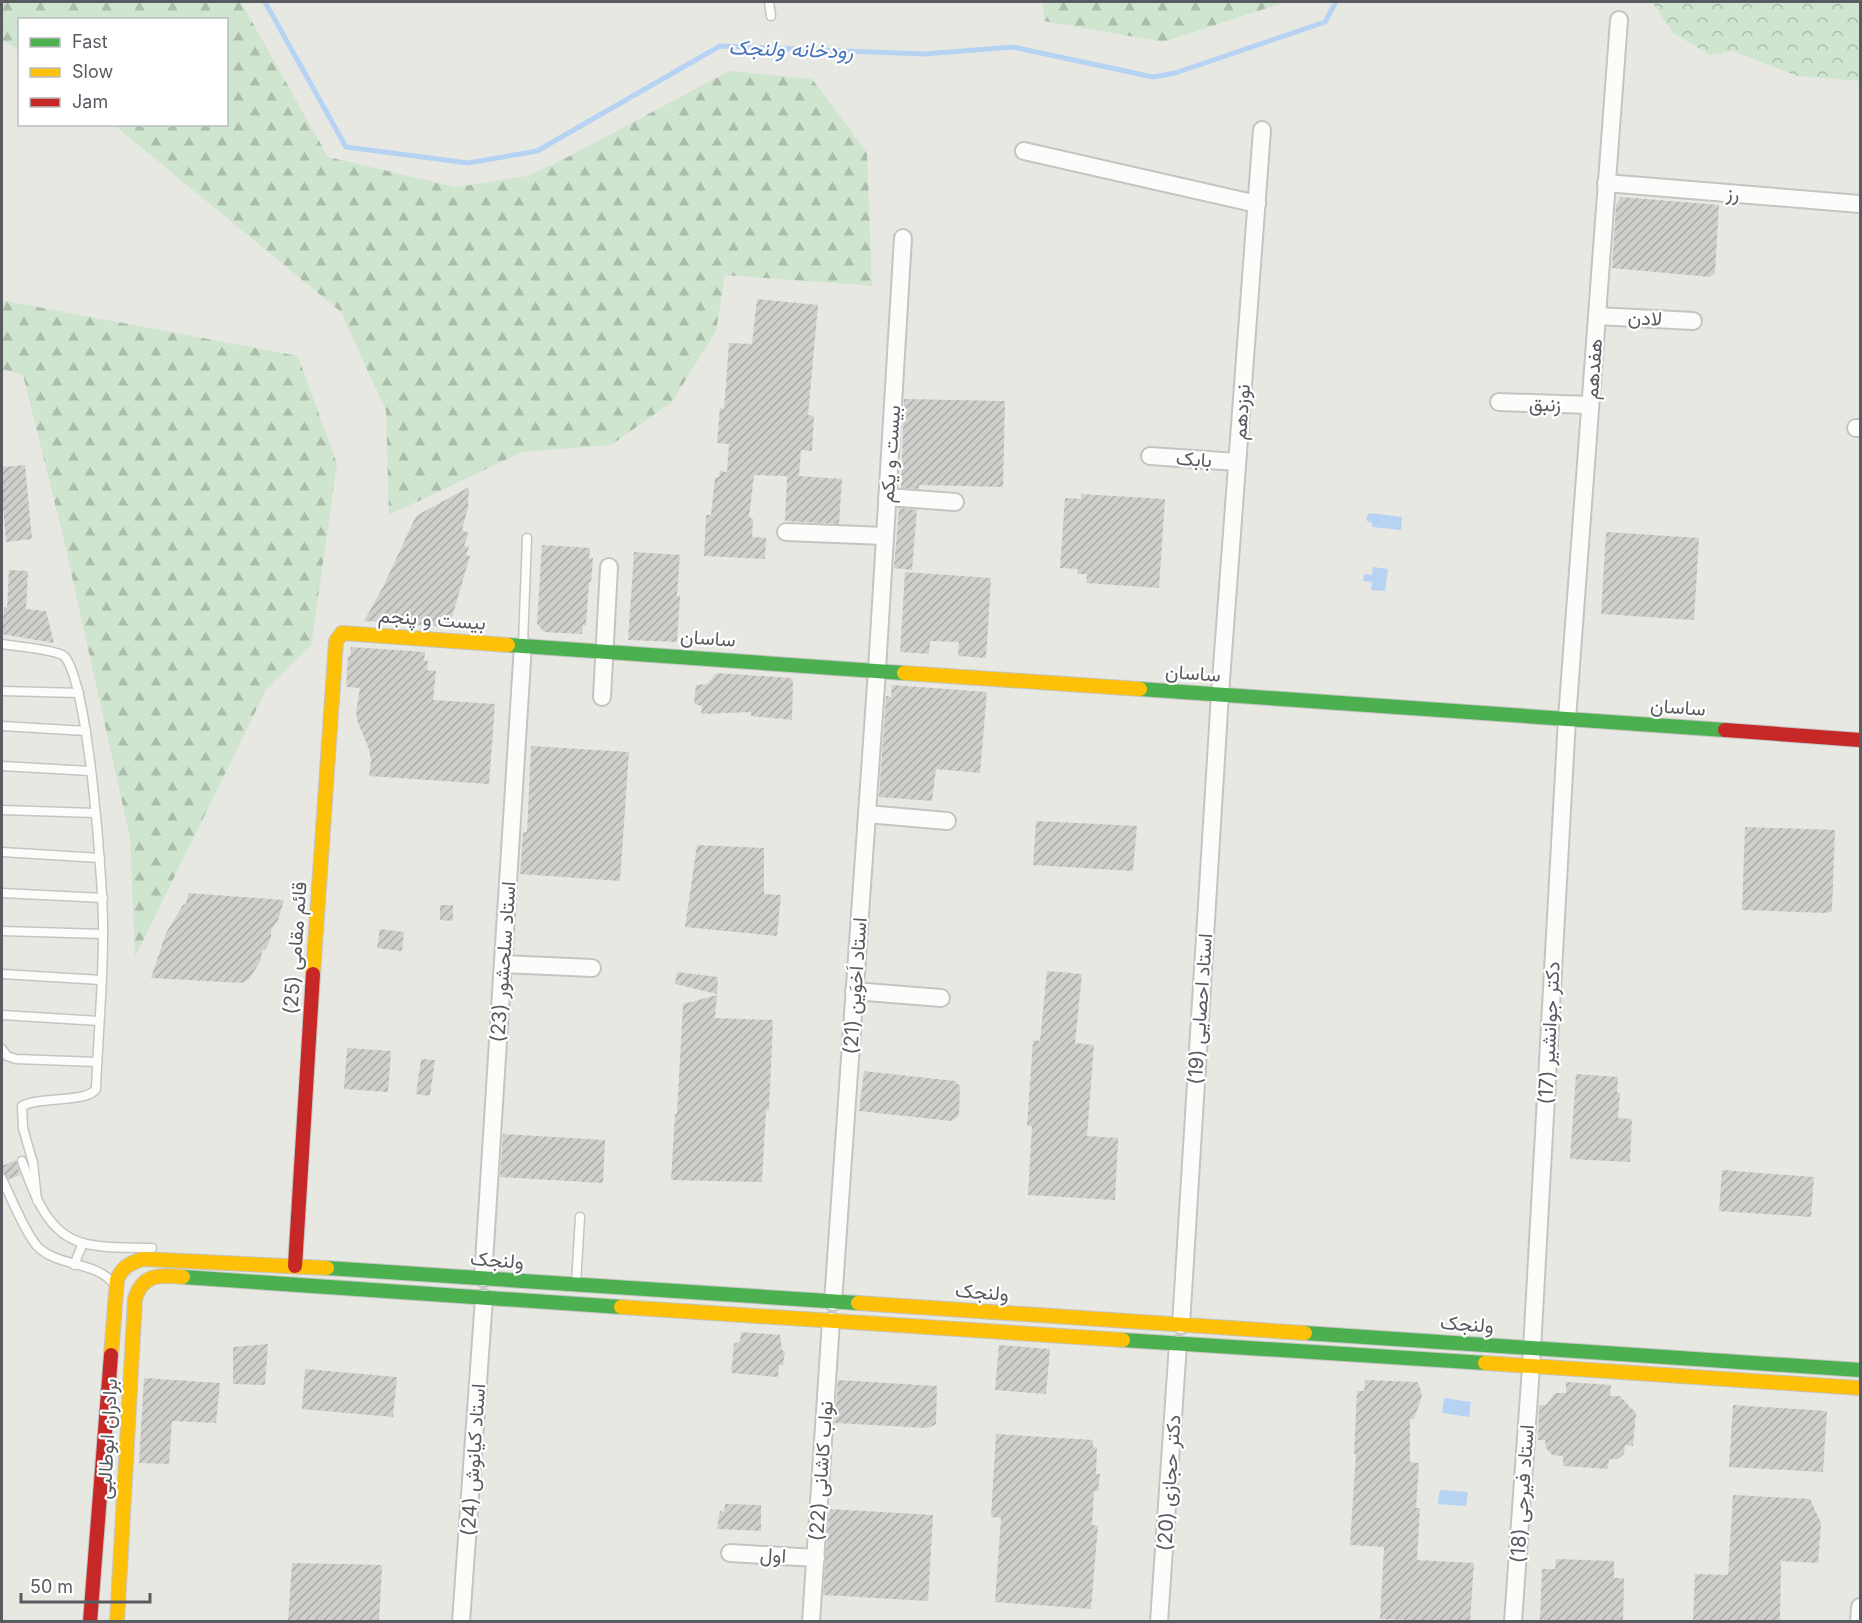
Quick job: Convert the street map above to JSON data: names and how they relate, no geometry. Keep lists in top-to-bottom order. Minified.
{"streets":{"main road":["بیست و پنجم","ساسان","قائم مقامی (25)","ولنجک","برادران ابوطالبی"],"street":["رز","لادن","هفدهم","زنبق","نوزدهم","بیست و یکم","بابک","استاد سلحشور (23)","استاد اَخوَين (21)","استاد احصایی (19)","دکتر جوانشیر (17)","استاد کیانوش (24)","نواب کاشانی (22)","دکتر حجازی (20)","استاد فیرحی (18)","اول"]},"crossings":[["رز","هفدهم"],["لادن","هفدهم"],["هفدهم","زنبق"],["هفدهم","ساسان"],["هفدهم","دکتر جوانشیر (17)"],["نوزدهم","بابک"],["نوزدهم","ساسان"],["نوزدهم","استاد احصایی (19)"],["بیست و یکم","ساسان"],["بیست و یکم","استاد اَخوَين (21)"],["بیست و پنجم","ساسان"],["بیست و پنجم","قائم مقامی (25)"],["بیست و پنجم","استاد سلحشور (23)"],["ساسان","استاد سلحشور (23)"],["ساسان","استاد اَخوَين (21)"],["ساسان","استاد احصایی (19)"],["ساسان","دکتر جوانشیر (17)"],["قائم مقامی (25)","ولنجک"],["استاد سلحشور (23)","ولنجک"],["استاد اَخوَين (21)","ولنجک"],["استاد احصایی (19)","ولنجک"],["دکتر جوانشیر (17)","ولنجک"],["دکتر جوانشیر (17)","استاد فیرحی (18)"],["ولنجک","برادران ابوطالبی"],["ولنجک","استاد کیانوش (24)"],["ولنجک","نواب کاشانی (22)"],["ولنجک","دکتر حجازی (20)"],["ولنجک","استاد فیرحی (18)"],["نواب کاشانی (22)","اول"]],"water":["رودخانه ولنجک"],"legend":["Fast","Slow","Jam"],"scale_bar":"50 m"}
